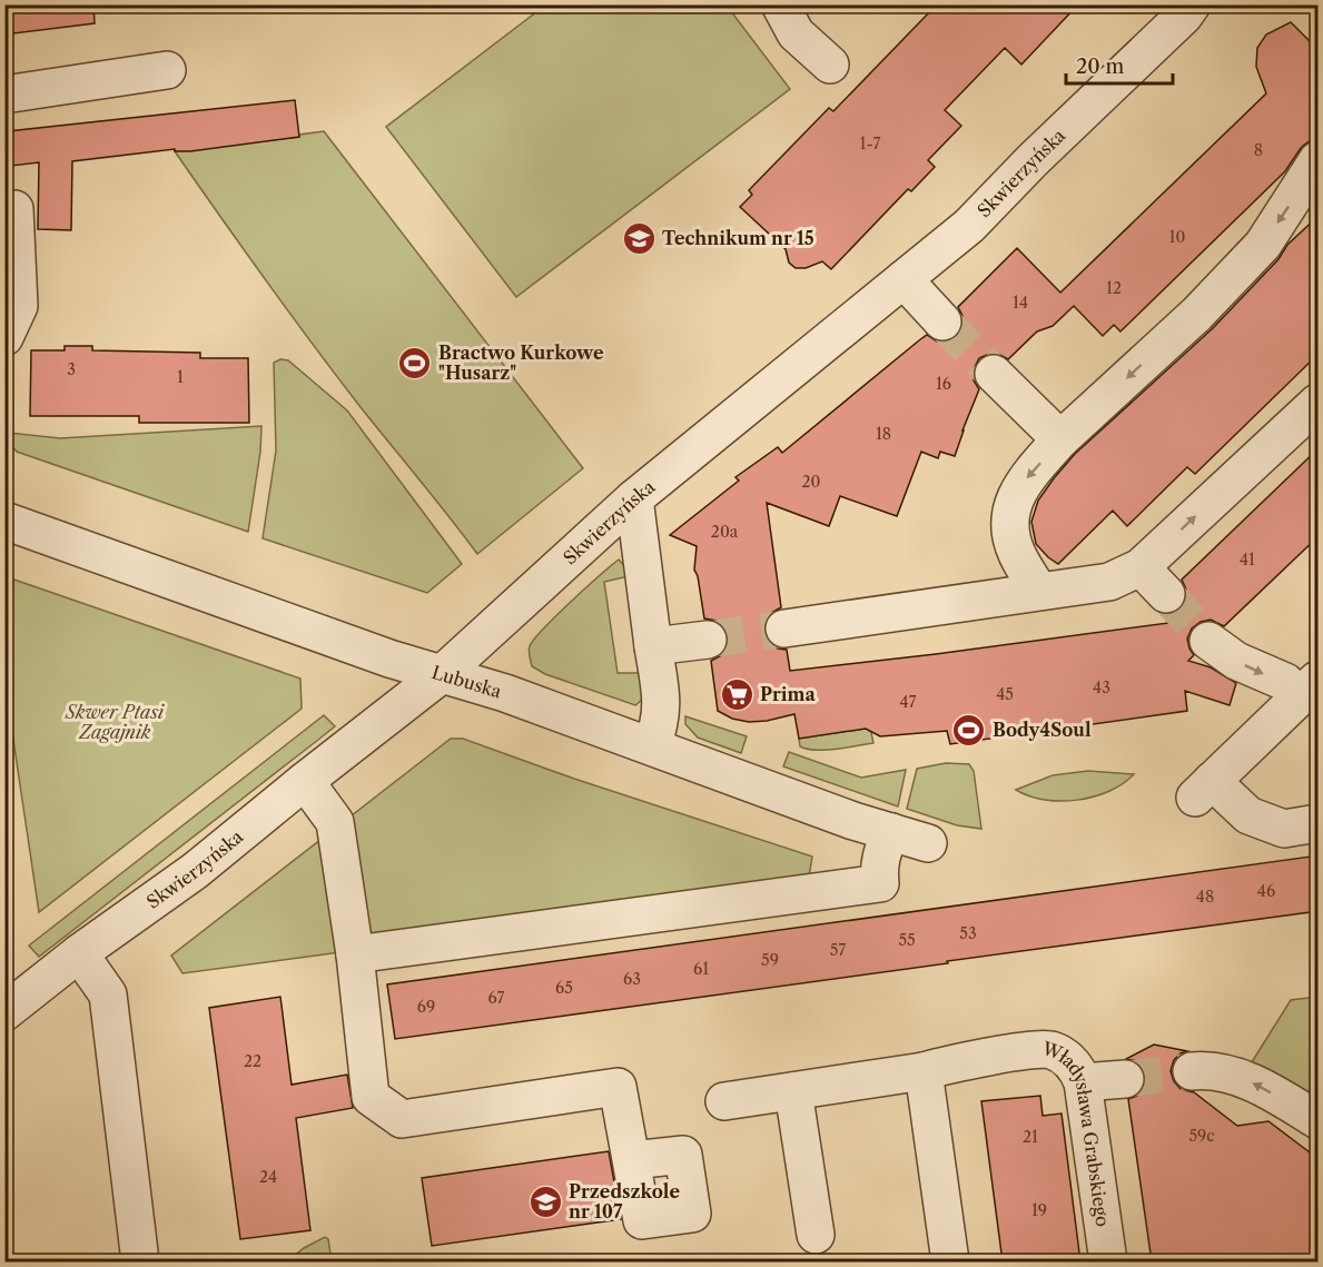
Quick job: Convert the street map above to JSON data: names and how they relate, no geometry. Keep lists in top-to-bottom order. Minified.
{"streets":{"street":["Skwierzyńska","Lubuska","Władysława Grabskiego"]},"crossings":[["Skwierzyńska","Lubuska"]],"parks":["Skwer Ptasi Zagajnik"],"places":{"school or university":["Technikum nr 15","Przedszkole nr 107"],"sports":["Bractwo Kurkowe \"Husarz\"","Body4Soul"],"supermarket":["Prima"]},"house_numbers":["1-7","8","10","12","14","3","1","16","18","20","20a","41","43","45","47","46","48","53","55","57","59","61","63","65","67","69","22","59c","21","24","19"],"scale_bar":"20 m"}
